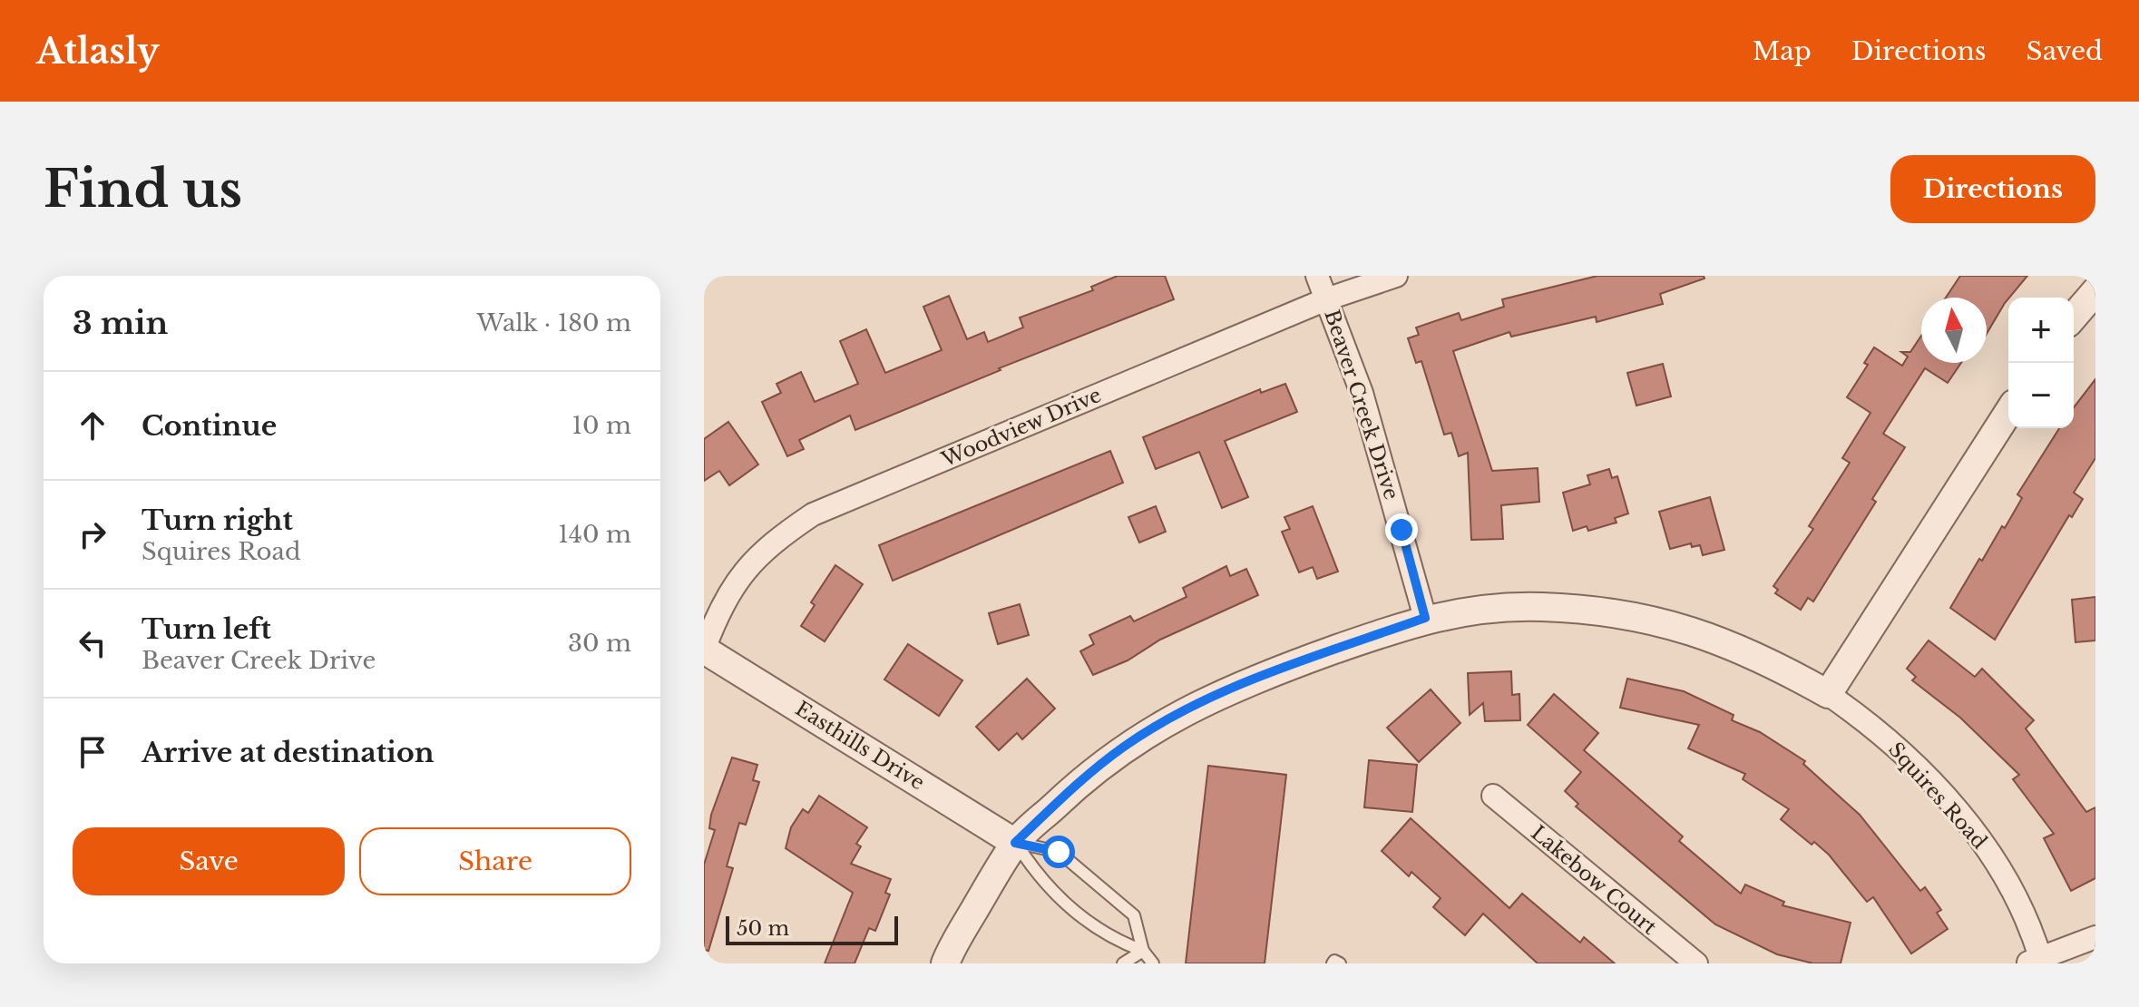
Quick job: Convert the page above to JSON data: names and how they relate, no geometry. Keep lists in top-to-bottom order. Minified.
{"streets":{"street":["Beaver Creek Drive","Woodview Drive","Easthills Drive","Squires Road","Lakebow Court"]},"crossings":[["Beaver Creek Drive","Woodview Drive"],["Beaver Creek Drive","Squires Road"],["Woodview Drive","Easthills Drive"],["Easthills Drive","Squires Road"]],"scale_bar":"50 m","north":"top","page":{"header":"Atlasly","nav":["Map","Directions","Saved"],"buttons":["Directions",["Save","Share"]],"title":"Find us","heading":["3 min","Walk · 180 m"],"map_buttons":["+","−"],"list":[["Continue","10 m"],["Turn right","Squires Road","140 m"],["Turn left","Beaver Creek Drive","30 m"],"Arrive at destination"],"scale":"50 m"}}
